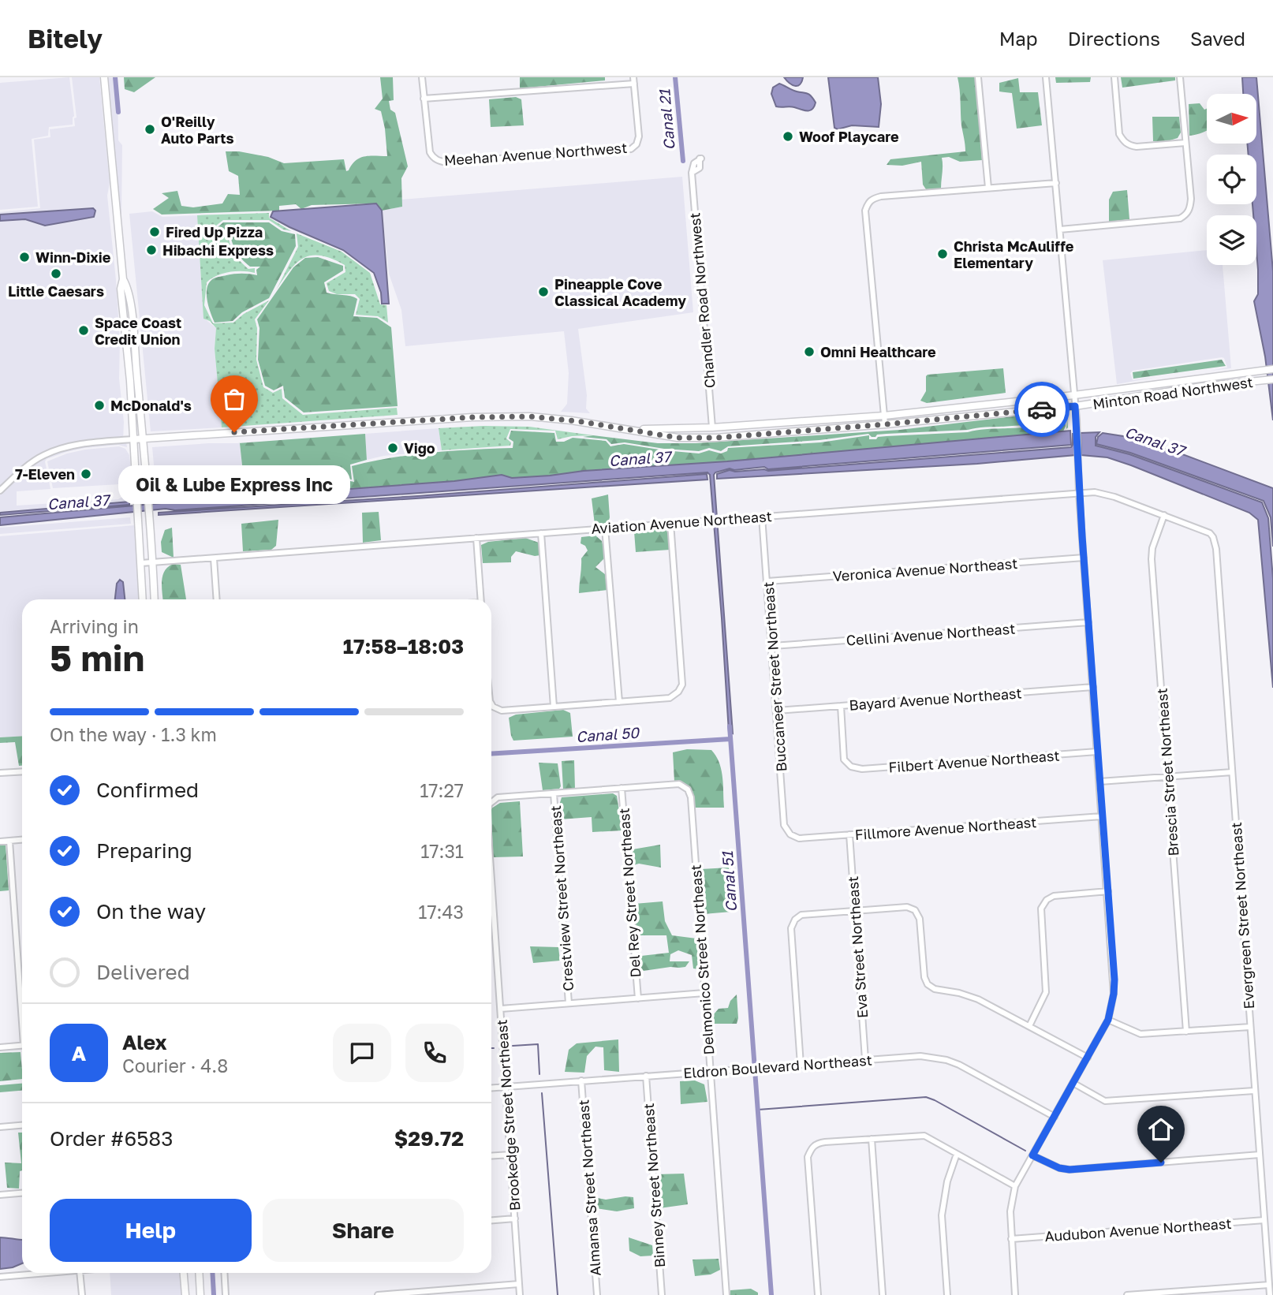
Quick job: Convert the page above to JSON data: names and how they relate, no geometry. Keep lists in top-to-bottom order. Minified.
{"streets":{"main road":["Minton Road Northwest"],"street":["Meehan Avenue Northwest","Chandler Road Northwest","Aviation Avenue Northeast","Veronica Avenue Northeast","Cellini Avenue Northeast","Buccaneer Street Northeast","Bayard Avenue Northeast","Filbert Avenue Northeast","Brescia Street Northeast","Fillmore Avenue Northeast","Del Rey Street Northeast","Crestview Street Northeast","Evergreen Street Northeast","Eva Street Northeast","Delmonico Street Northeast","Eldron Boulevard Northeast","Brookedge Street Northeast","Binney Street Northeast","Almansa Street Northeast","Audubon Avenue Northeast"]},"crossings":[["Chandler Road Northwest","Minton Road Northwest"],["Aviation Avenue Northeast","Buccaneer Street Northeast"],["Aviation Avenue Northeast","Brescia Street Northeast"],["Aviation Avenue Northeast","Evergreen Street Northeast"],["Veronica Avenue Northeast","Buccaneer Street Northeast"],["Cellini Avenue Northeast","Buccaneer Street Northeast"],["Buccaneer Street Northeast","Bayard Avenue Northeast"],["Buccaneer Street Northeast","Fillmore Avenue Northeast"],["Bayard Avenue Northeast","Filbert Avenue Northeast"],["Fillmore Avenue Northeast","Eva Street Northeast"],["Del Rey Street Northeast","Delmonico Street Northeast"],["Crestview Street Northeast","Brookedge Street Northeast"],["Evergreen Street Northeast","Audubon Avenue Northeast"],["Eva Street Northeast","Eldron Boulevard Northeast"],["Delmonico Street Northeast","Eldron Boulevard Northeast"],["Eldron Boulevard Northeast","Brookedge Street Northeast"],["Eldron Boulevard Northeast","Binney Street Northeast"],["Eldron Boulevard Northeast","Almansa Street Northeast"]],"water":["Canal 21","Canal 37","Canal 50","Canal 51"],"places":["O'Reilly Auto Parts","Woof Playcare","Fired Up Pizza","Hibachi Express","Christa McAuliffe Elementary","Winn-Dixie","Little Caesars","Pineapple Cove Classical Academy","Space Coast Credit Union","Omni Healthcare","McDonald's","Oil & Lube Express Inc","Vigo","7-Eleven"],"north":"right","page":{"header":"Bitely","nav":["Map","Directions","Saved"],"bubble":"Oil & Lube Express Inc","heading":["5 min","Arriving in","17:58–18:03"],"panel":["Alex","Courier · 4.8","Order #6583","$29.72"],"bar":"On the way · 1.3 km","list":[["Confirmed","17:27"],["Preparing","17:31"],["On the way","17:43"],"Delivered"],"round":"A","buttons":["Help","Share"]}}
